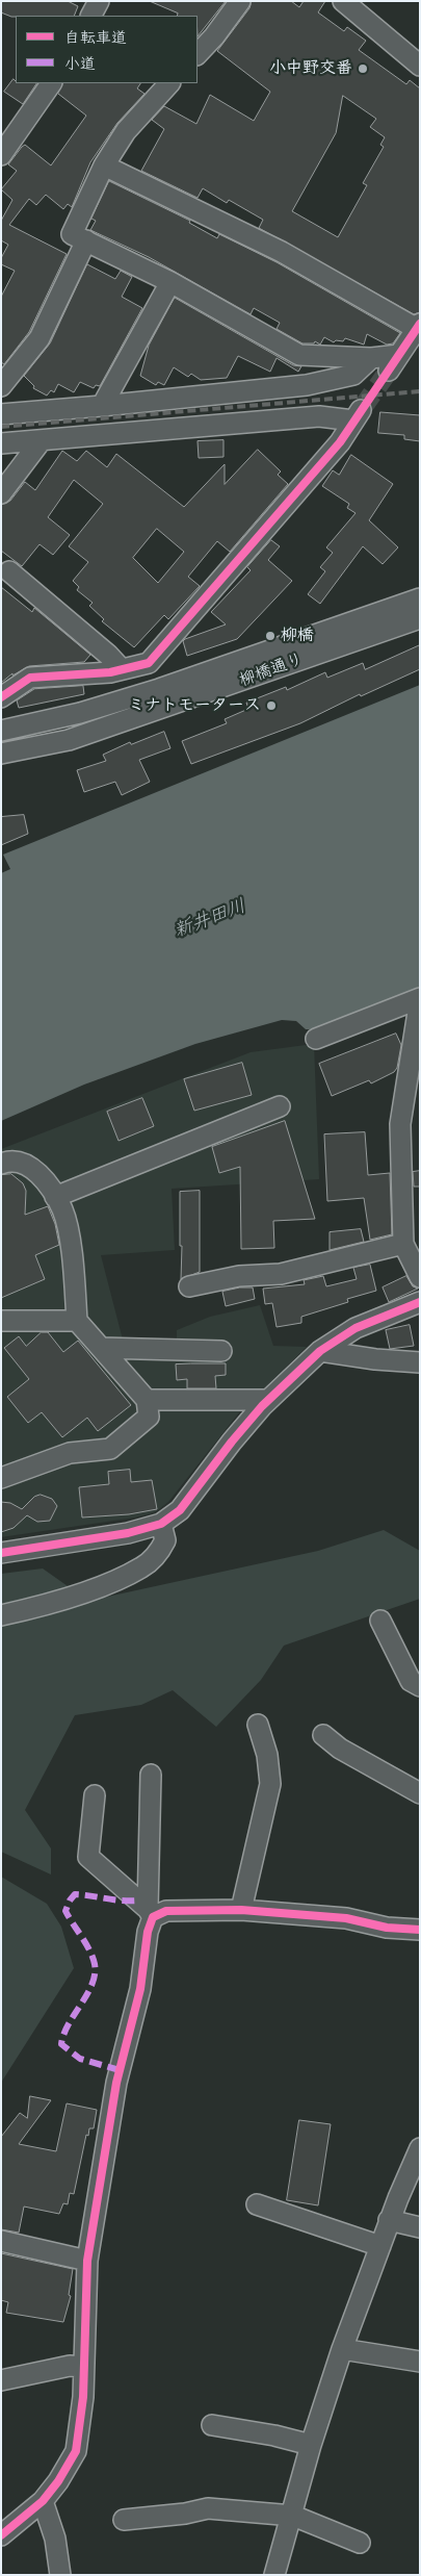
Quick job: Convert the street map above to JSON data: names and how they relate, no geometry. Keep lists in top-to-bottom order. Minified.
{"streets":{"street":["柳橋通り"]},"water":["新井田川"],"places":["小中野交番","柳橋","ミナトモータース"],"legend":["自転車道","小道"]}
